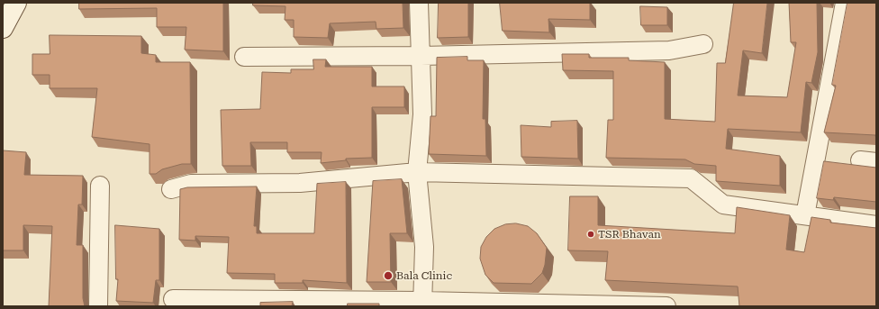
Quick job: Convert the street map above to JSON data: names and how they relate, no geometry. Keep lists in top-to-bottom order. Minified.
{"places":["TSR Bhavan","Bala Clinic"]}
